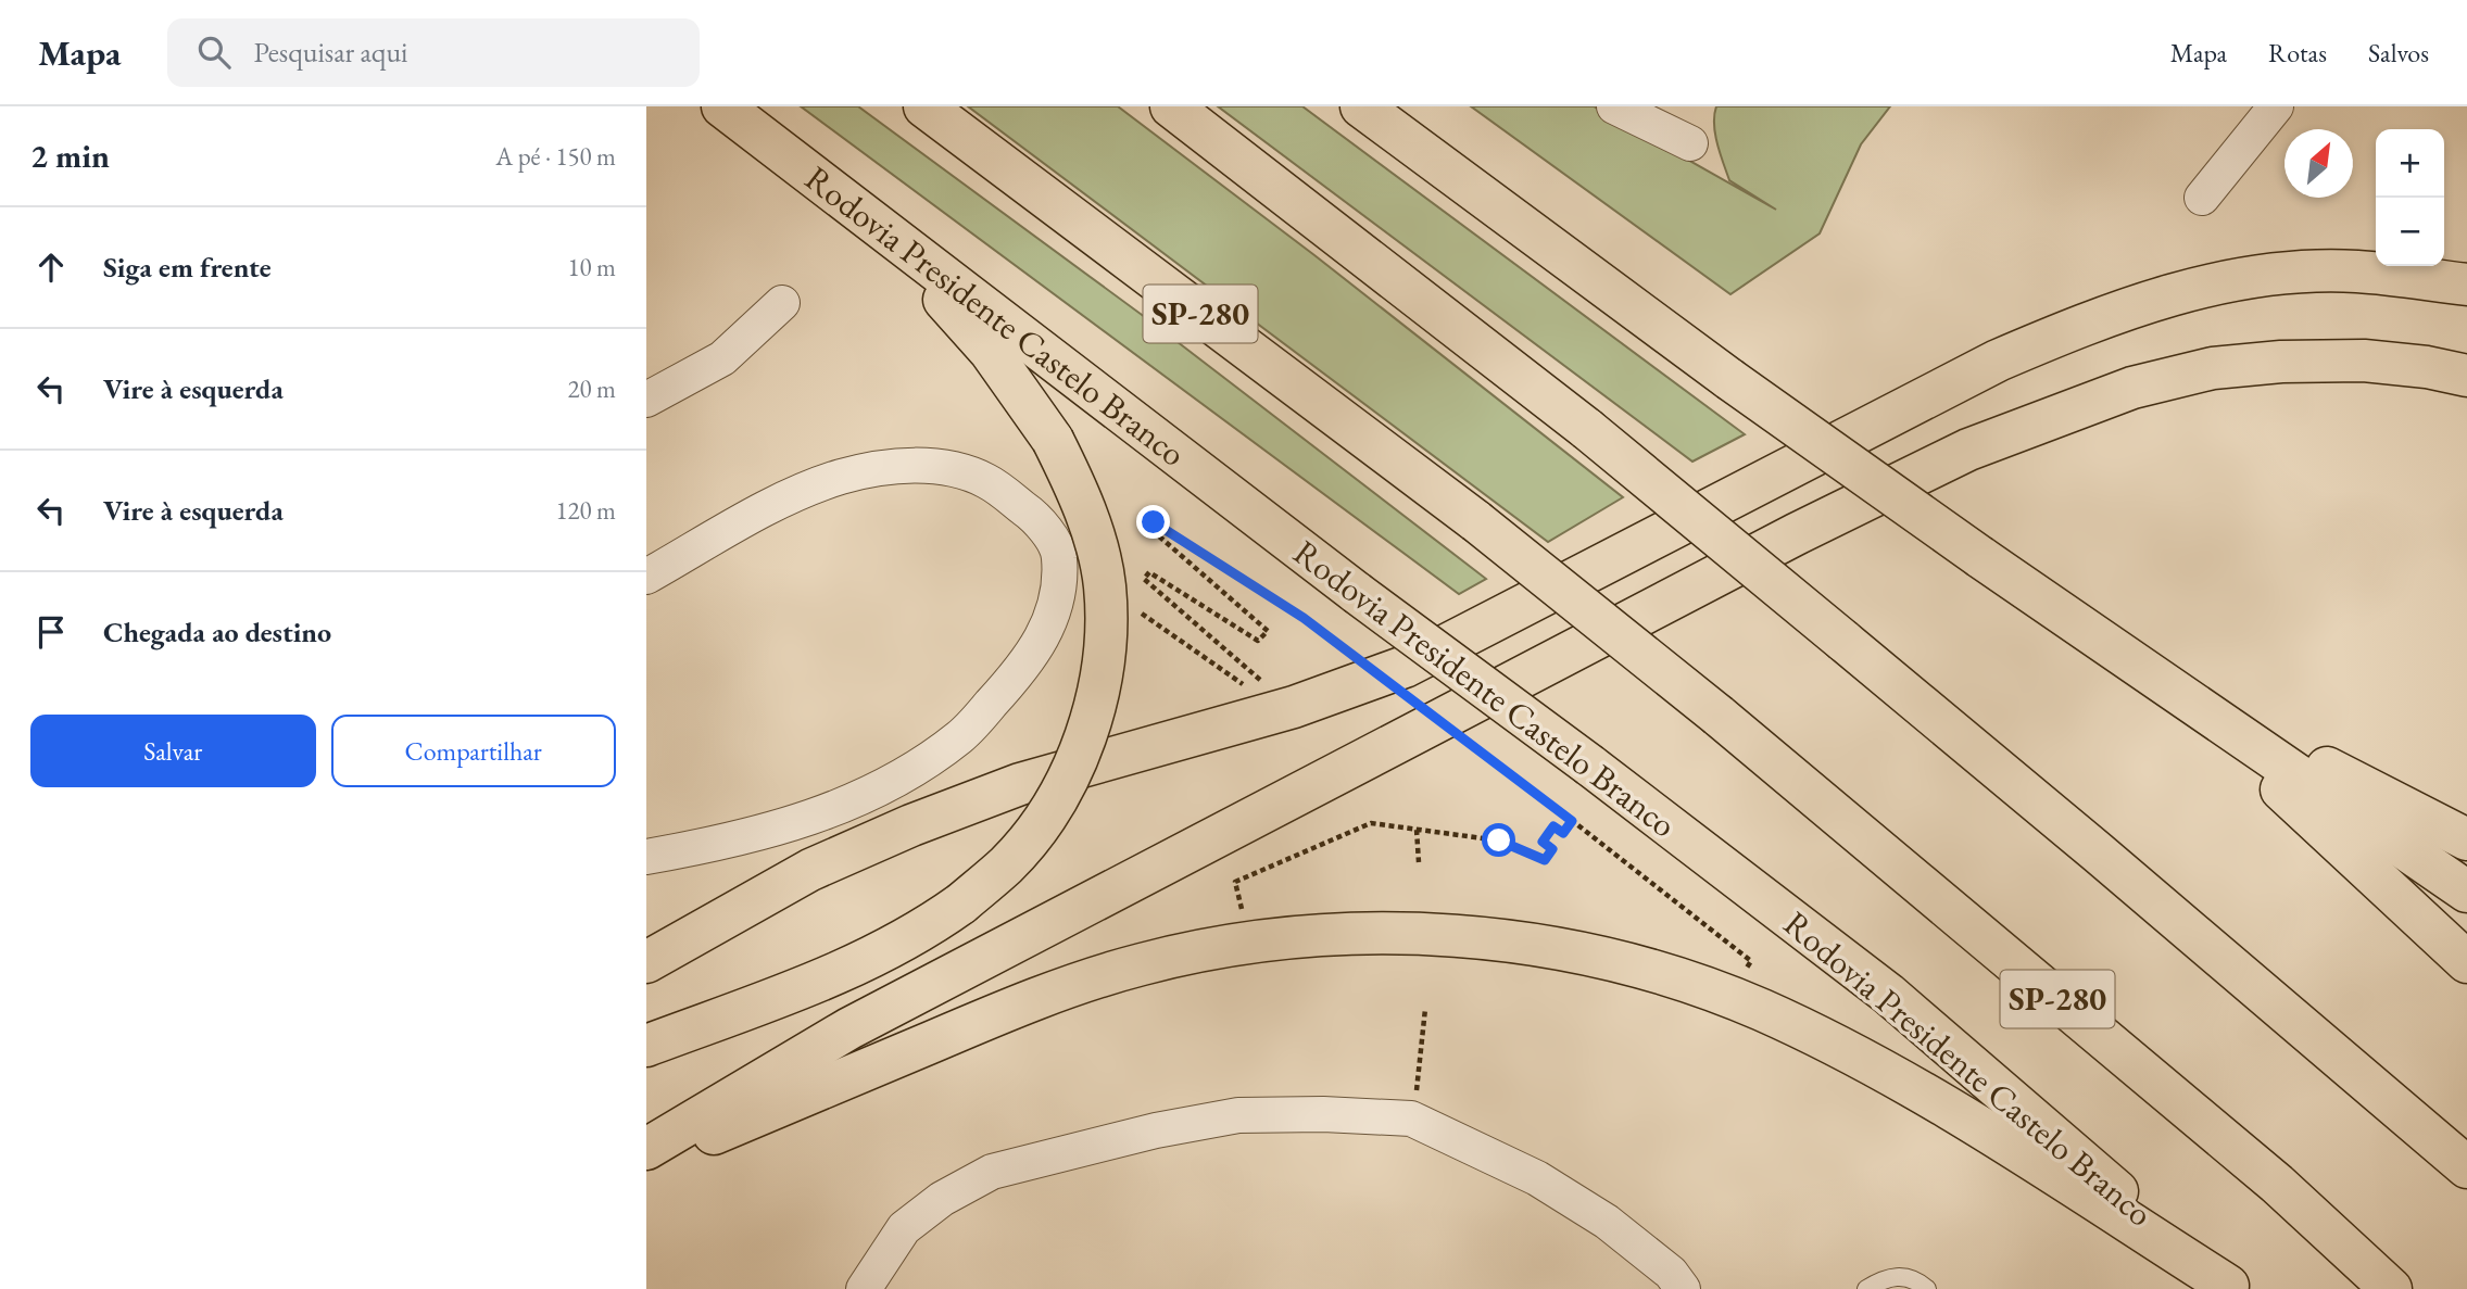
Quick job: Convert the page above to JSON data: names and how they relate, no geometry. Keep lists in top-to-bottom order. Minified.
{"streets":{"highway":["SP-280","Rodovia Presidente Castelo Branco"]},"north":"top right","page":{"header":"Mapa","search":"Pesquisar aqui","nav":["Mapa","Rotas","Salvos"],"heading":["2 min","A pé · 150 m"],"map_buttons":["+","−"],"list":[["Siga em frente","10 m"],["Vire à esquerda","20 m"],["Vire à esquerda","120 m"],"Chegada ao destino"],"buttons":["Salvar","Compartilhar"]}}
